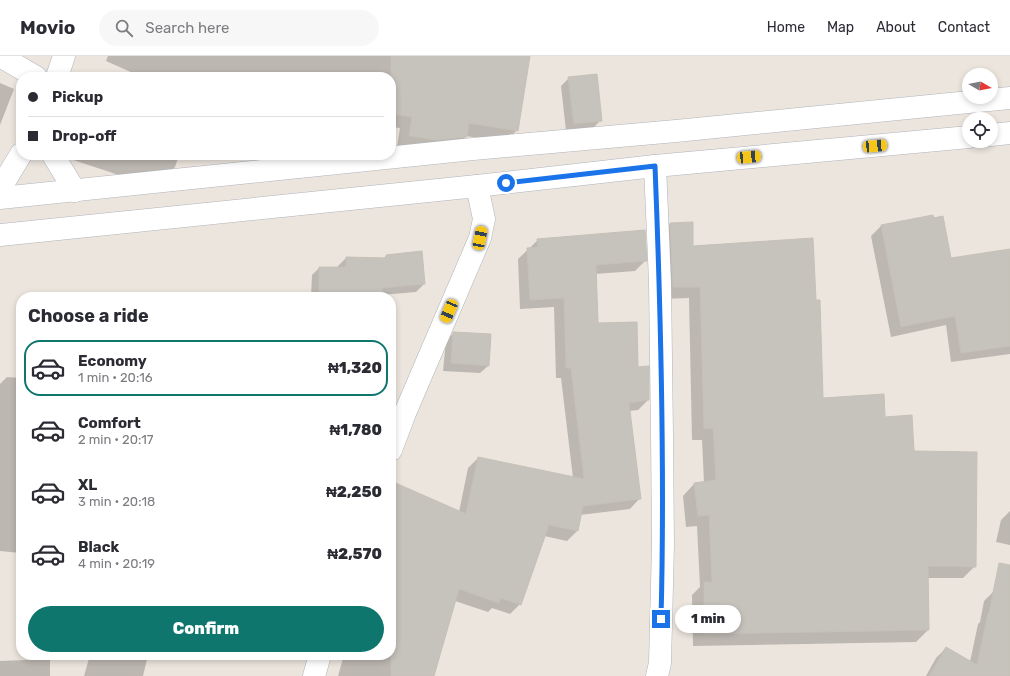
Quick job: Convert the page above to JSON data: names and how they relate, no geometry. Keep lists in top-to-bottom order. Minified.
{"north":"right","page":{"header":"Movio","search":"Search here","nav":["Home","Map","About","Contact"],"banner":["Pickup","Drop-off"],"heading":"Choose a ride","list":[{"name":"Economy","note":"1 min · 20:16","value":"₦1,320"},{"name":"Comfort","note":"2 min · 20:17","value":"₦1,780"},{"name":"XL","note":"3 min · 20:18","value":"₦2,250"},{"name":"Black","note":"4 min · 20:19","value":"₦2,570"}],"buttons":"Confirm","bubble":"1 min"}}
